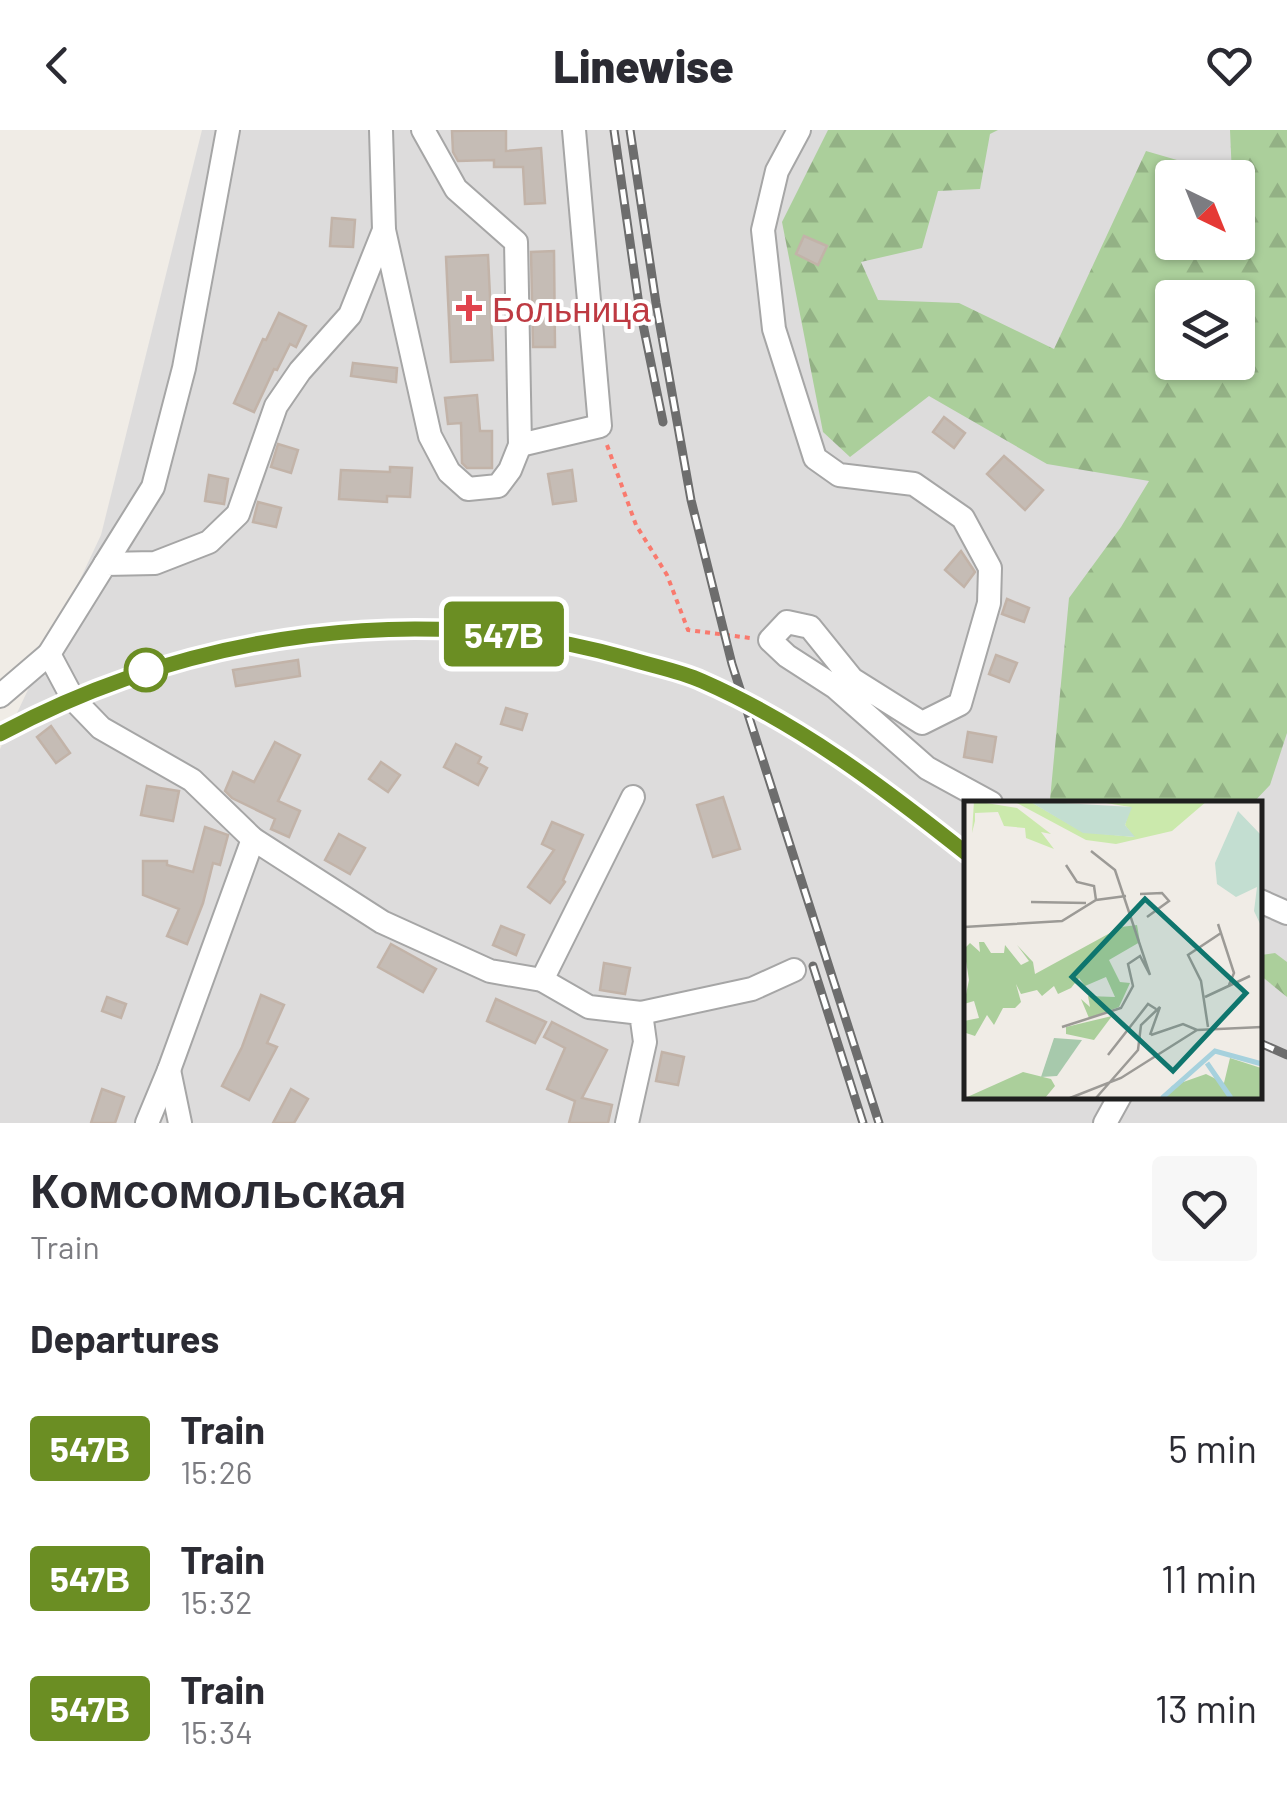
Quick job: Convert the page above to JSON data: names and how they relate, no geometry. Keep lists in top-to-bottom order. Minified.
{"places":{"health":["Больница"]},"north":"bottom right","page":{"header":"Linewise","on_map":"547В","heading":[["Комсомольская","Train"],"Departures"],"list":[{"mark":"547В","name":"Train","note":"15:26","value":"5 min"},{"mark":"547В","name":"Train","note":"15:32","value":"11 min"},{"mark":"547В","name":"Train","note":"15:34","value":"13 min"}]}}
